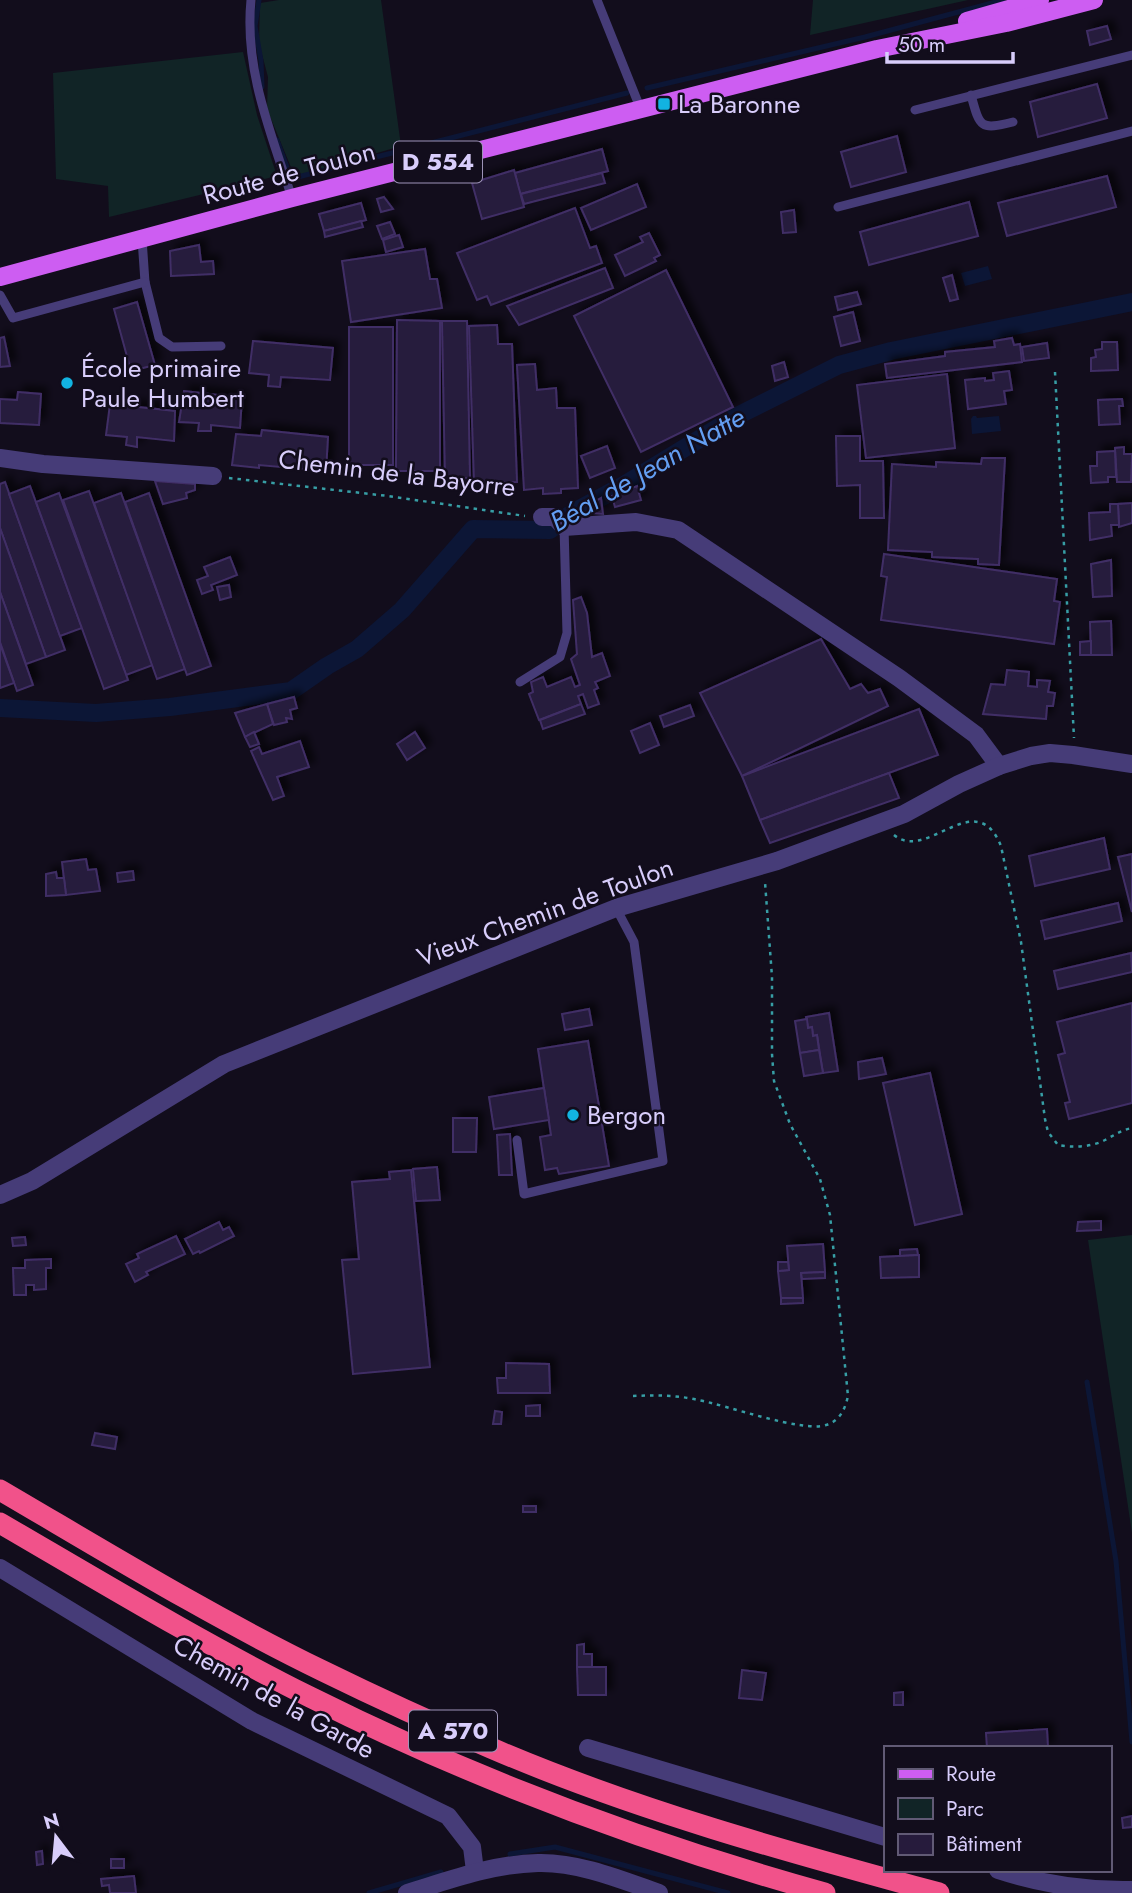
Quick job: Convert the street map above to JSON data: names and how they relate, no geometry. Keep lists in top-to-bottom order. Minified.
{"streets":{"highway":["A 570"],"main road":["D 554","Route de Toulon"],"street":["Vieux Chemin de Toulon","Chemin de la Garde"],"path":["Chemin de la Bayorre"]},"water":["Béal de Jean Natte"],"places":{"transit":["La Baronne"],"other":["École primaire Paule Humbert","Bergon"]},"legend":["Route","Parc","Bâtiment"],"scale_bar":"50 m","north":"top"}
